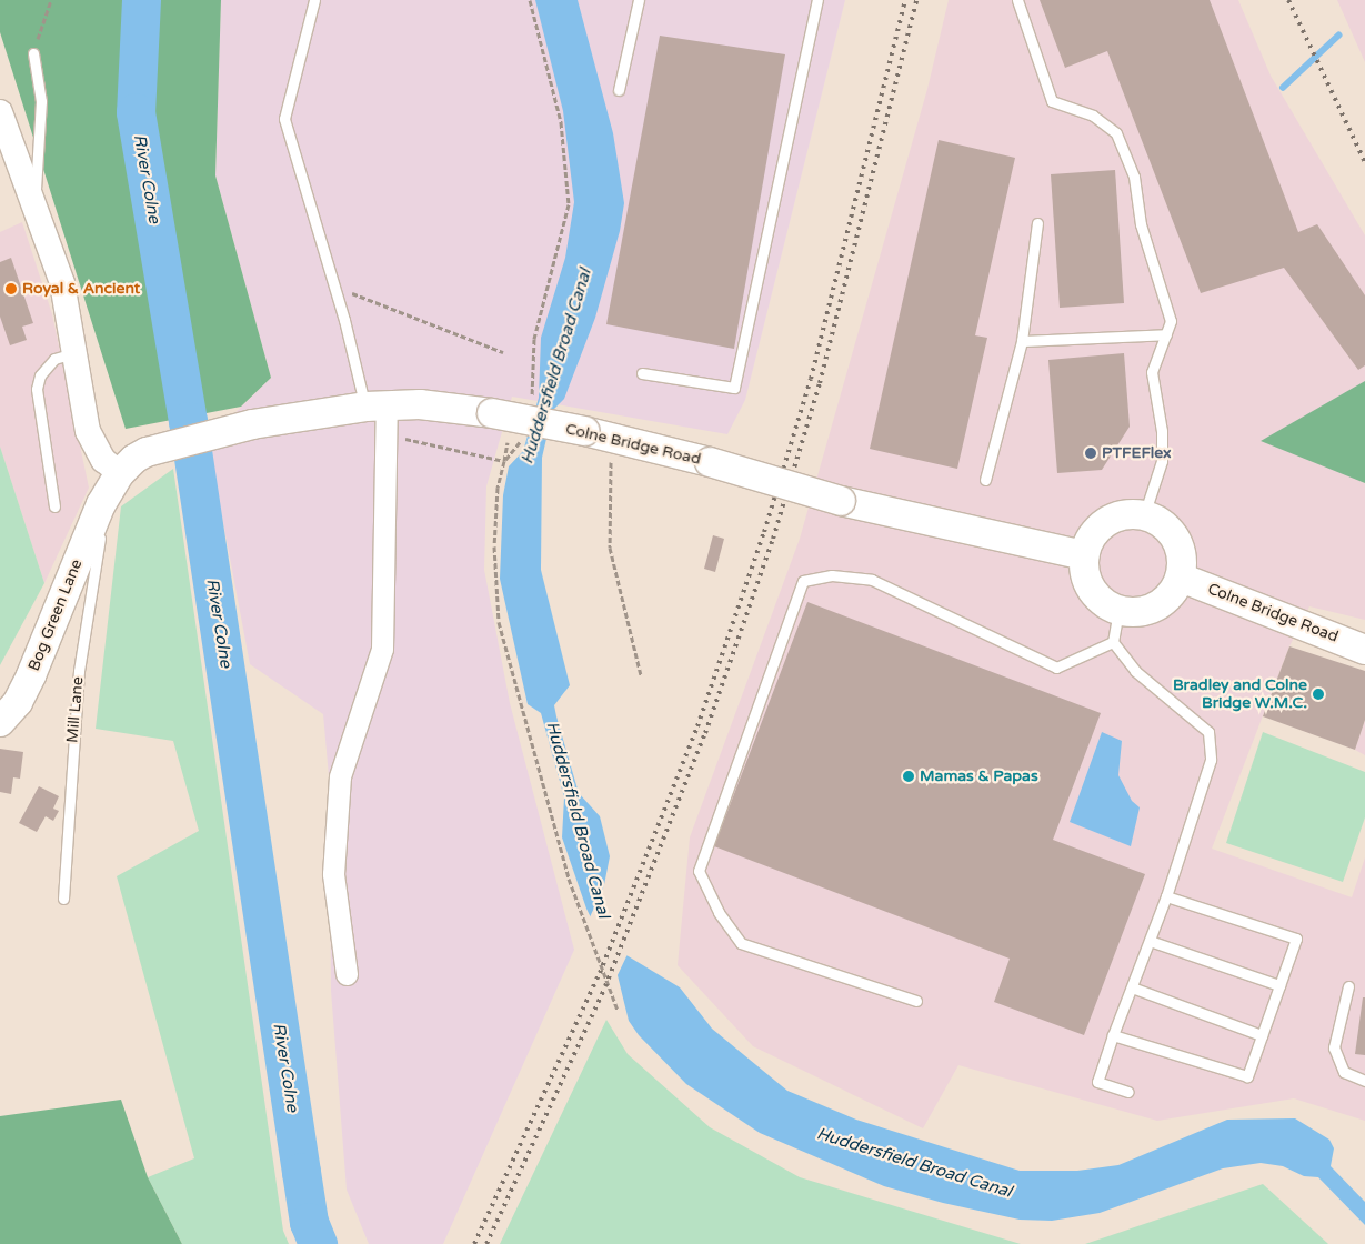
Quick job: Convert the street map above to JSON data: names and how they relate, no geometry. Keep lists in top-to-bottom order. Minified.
{"streets":{"main road":["Colne Bridge Road","Bog Green Lane"],"lane":["Mill Lane"]},"crossings":[["Colne Bridge Road","Bog Green Lane"],["Colne Bridge Road","Mill Lane"],["Bog Green Lane","Mill Lane"]],"water":["River Colne","Huddersfield Broad Canal"],"places":["Royal & Ancient","PTFEFlex","Bradley and Colne Bridge W.M.C.","Mamas & Papas"]}
